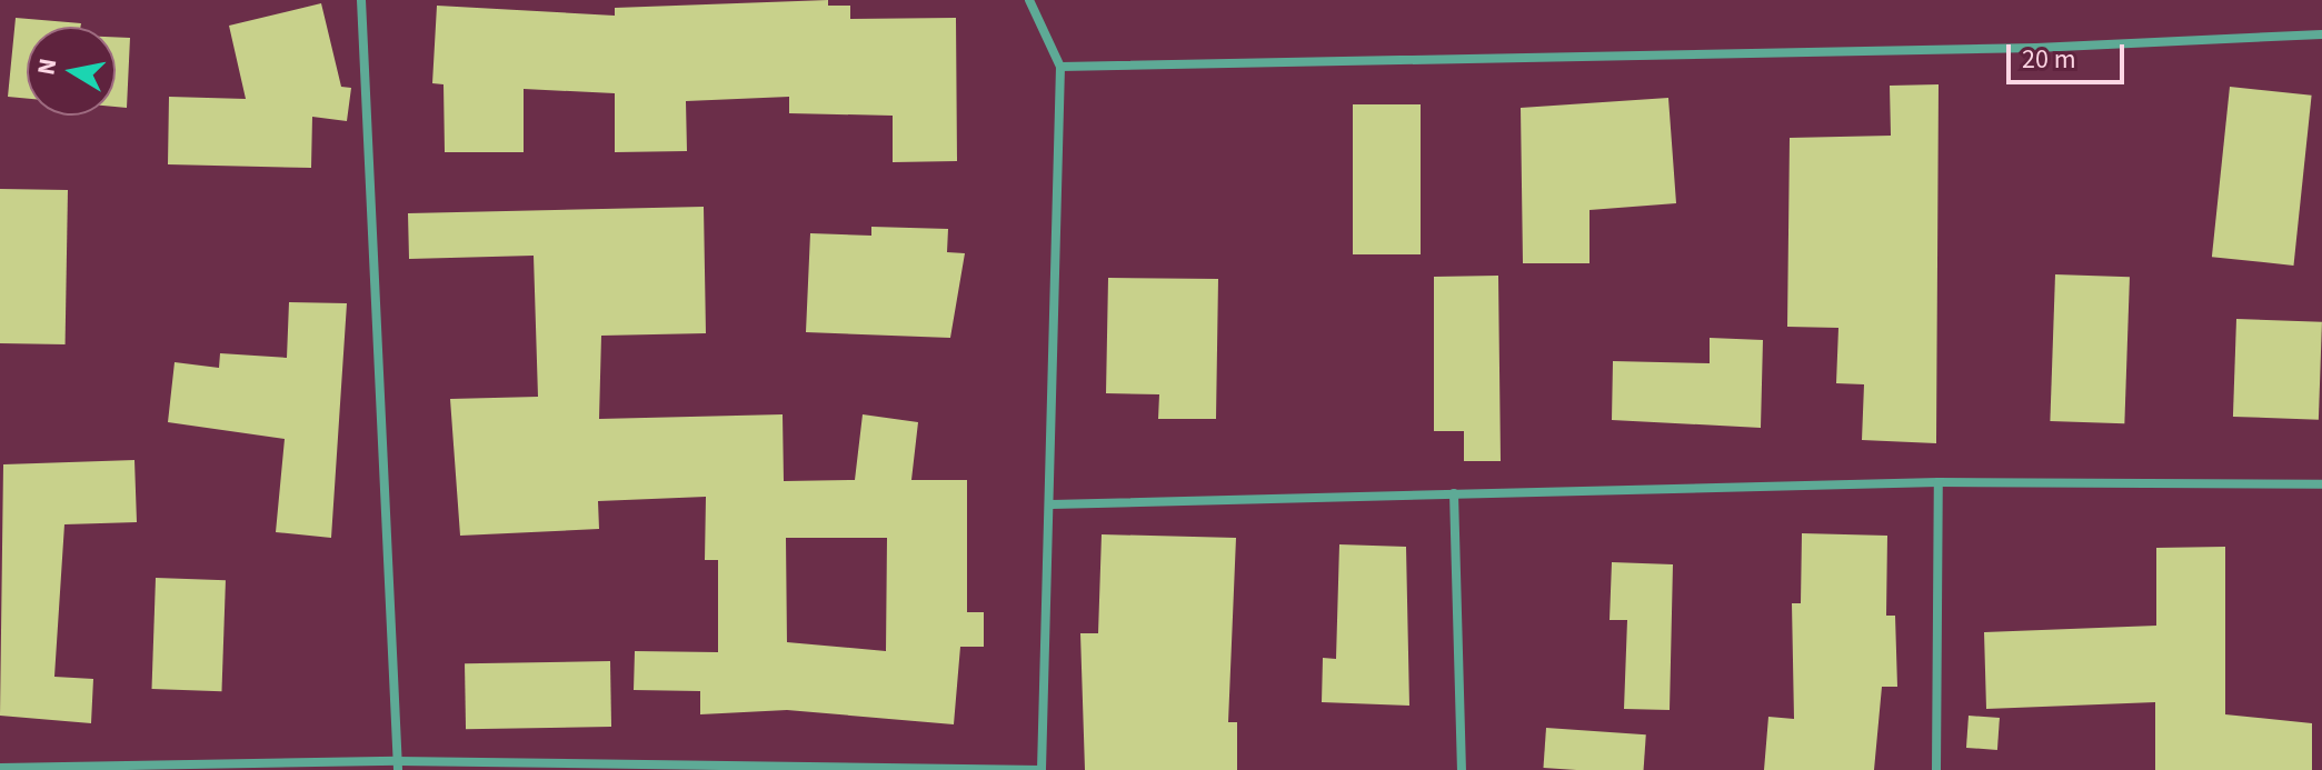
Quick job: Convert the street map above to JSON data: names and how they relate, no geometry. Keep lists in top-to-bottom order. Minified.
{"scale_bar":"20 m","north":"left"}
